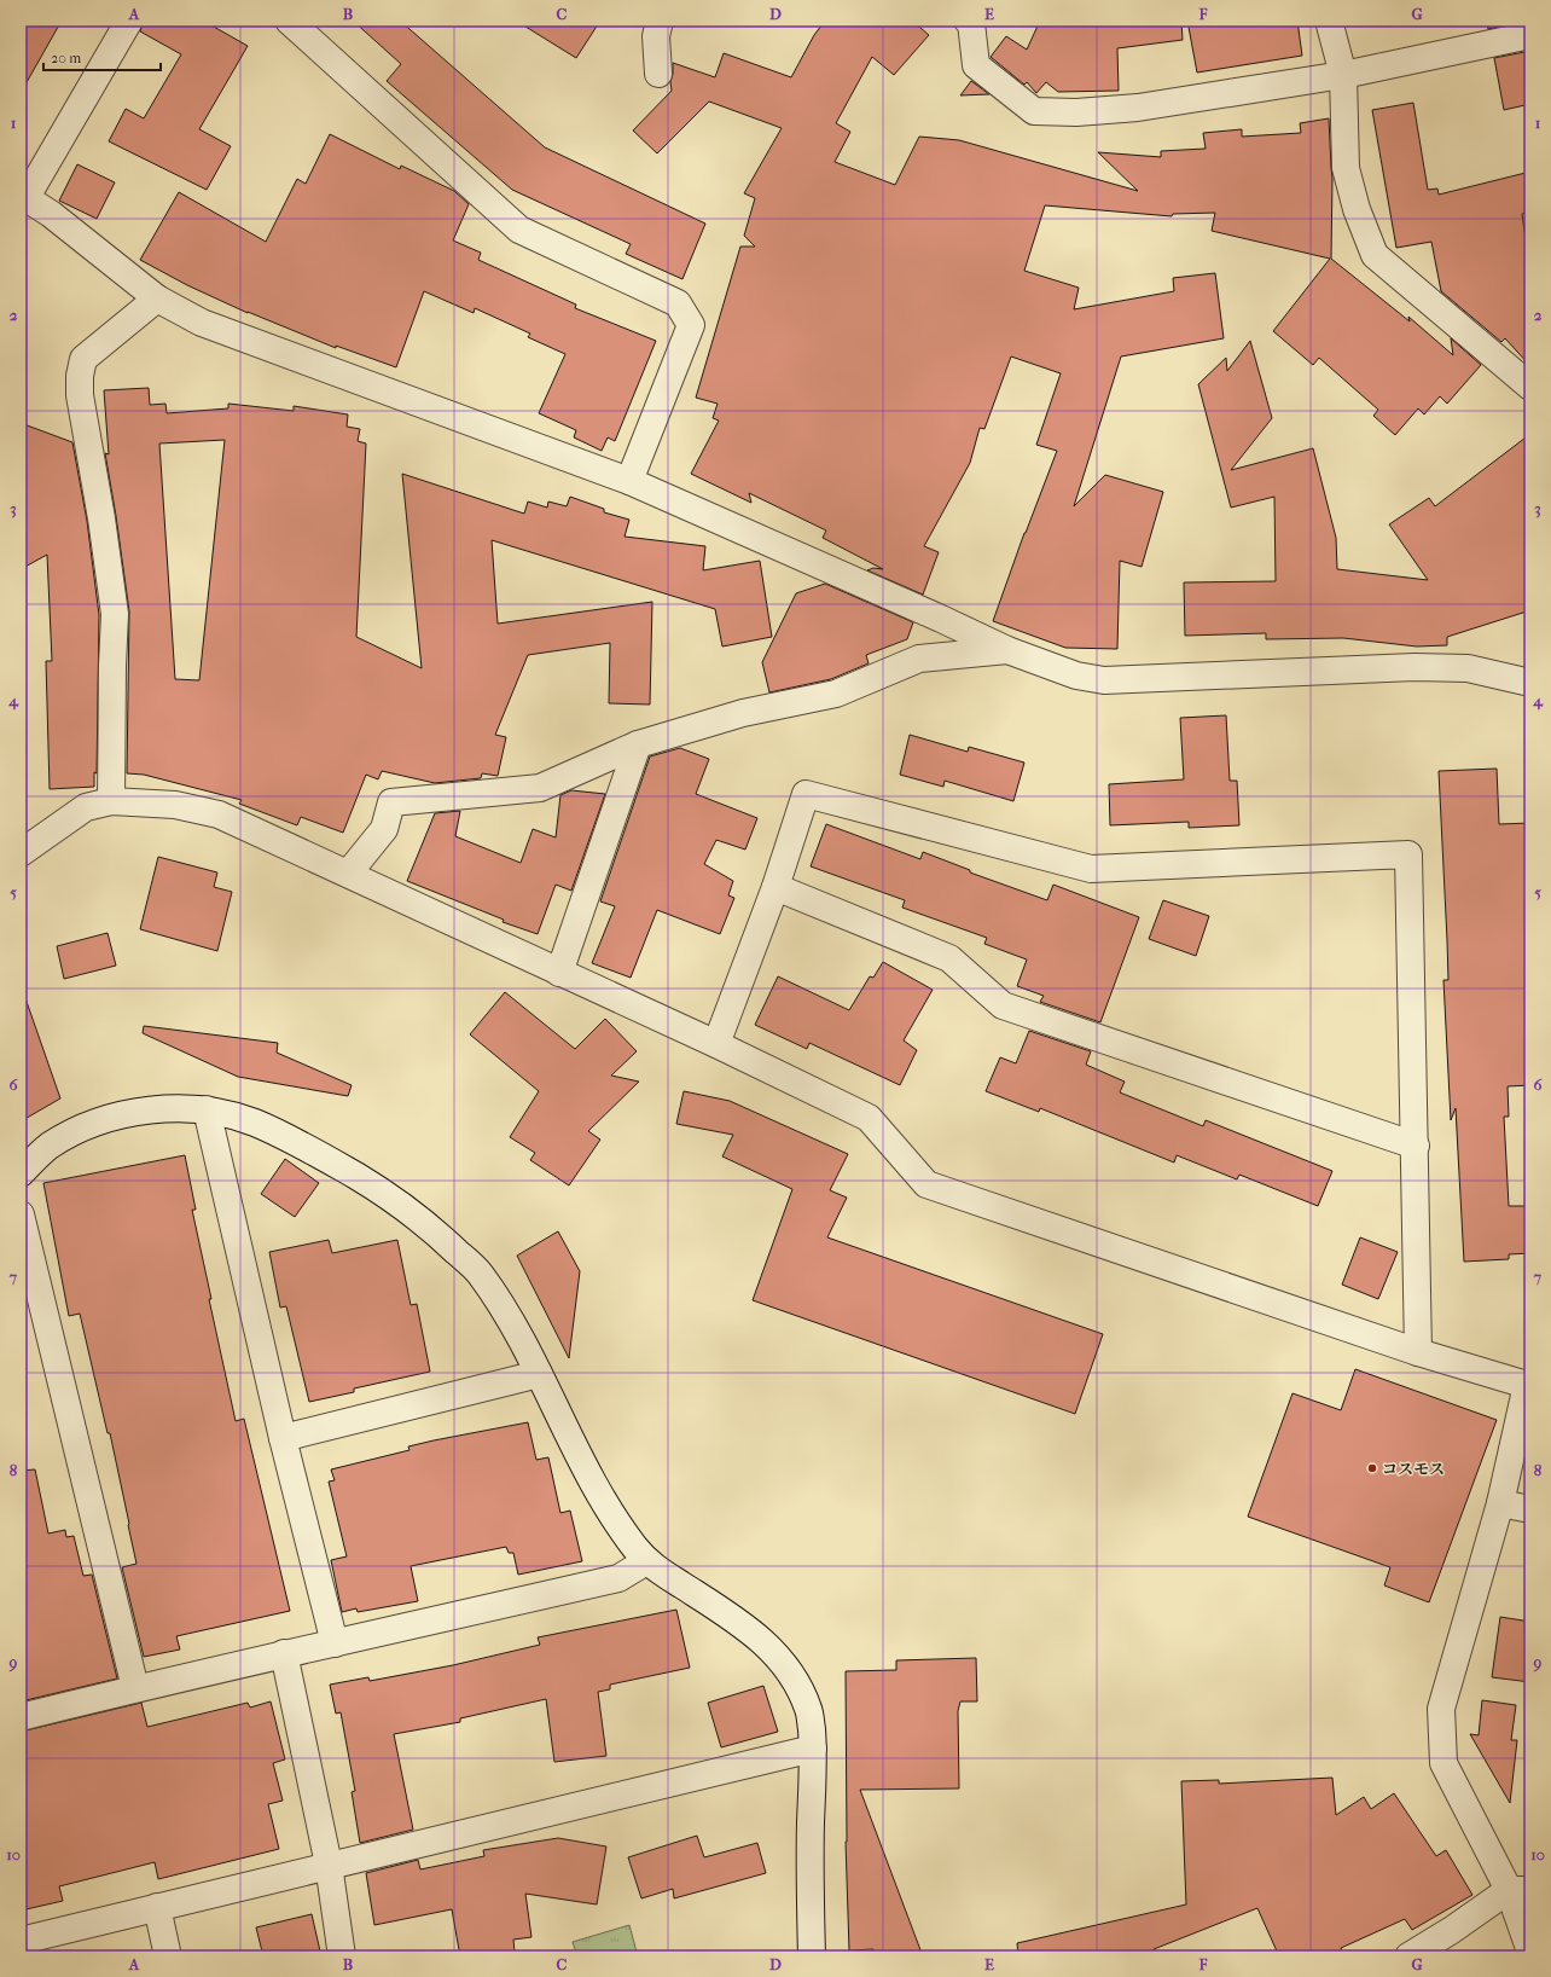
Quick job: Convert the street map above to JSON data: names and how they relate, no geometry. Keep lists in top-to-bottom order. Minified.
{"places":["コスモス"],"scale_bar":"20 m","grid":{"columns":["A","B","C","D","E","F","G"],"rows":["1","2","3","4","5","6","7","8","9","10"]}}
